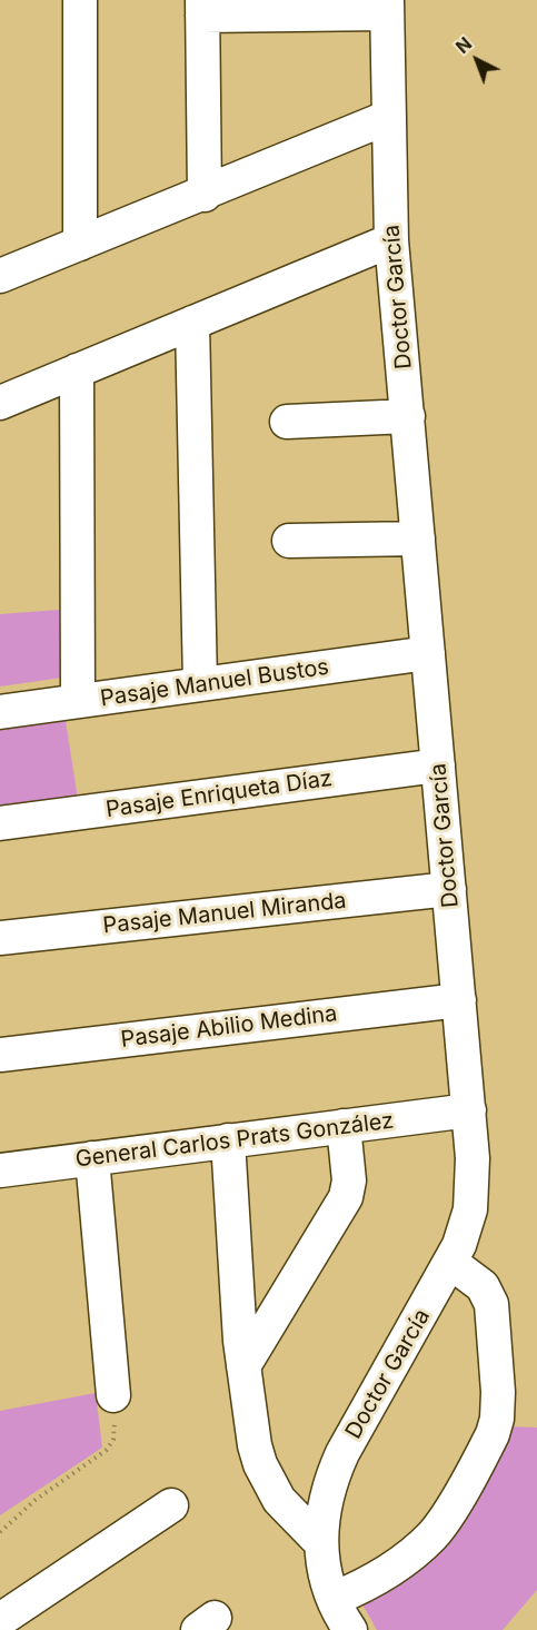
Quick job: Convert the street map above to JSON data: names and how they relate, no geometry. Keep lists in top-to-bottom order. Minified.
{"streets":{"street":["Doctor García","Pasaje Manuel Bustos","Pasaje Enriqueta Díaz","Pasaje Manuel Miranda","Pasaje Abilio Medina","General Carlos Prats González"]},"crossings":[["Doctor García","Pasaje Manuel Bustos"],["Doctor García","Pasaje Enriqueta Díaz"],["Doctor García","Pasaje Manuel Miranda"],["Doctor García","Pasaje Abilio Medina"],["Doctor García","General Carlos Prats González"]],"north":"top left"}
